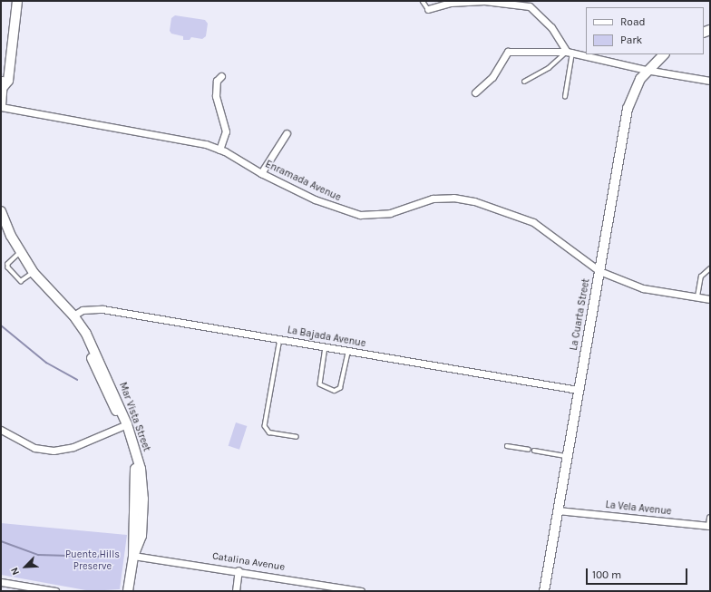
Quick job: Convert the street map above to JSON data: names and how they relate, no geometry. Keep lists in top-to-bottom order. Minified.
{"streets":{"street":["Enramada Avenue","La Cuarta Street","La Bajada Avenue","Mar Vista Street","La Vela Avenue","Catalina Avenue"]},"crossings":[["Enramada Avenue","La Cuarta Street"],["La Cuarta Street","La Bajada Avenue"],["La Cuarta Street","La Vela Avenue"],["La Bajada Avenue","Mar Vista Street"],["Mar Vista Street","Catalina Avenue"]],"parks":["Puente Hills Preserve"],"legend":["Road","Park"],"scale_bar":"100 m","north":"bottom left"}
